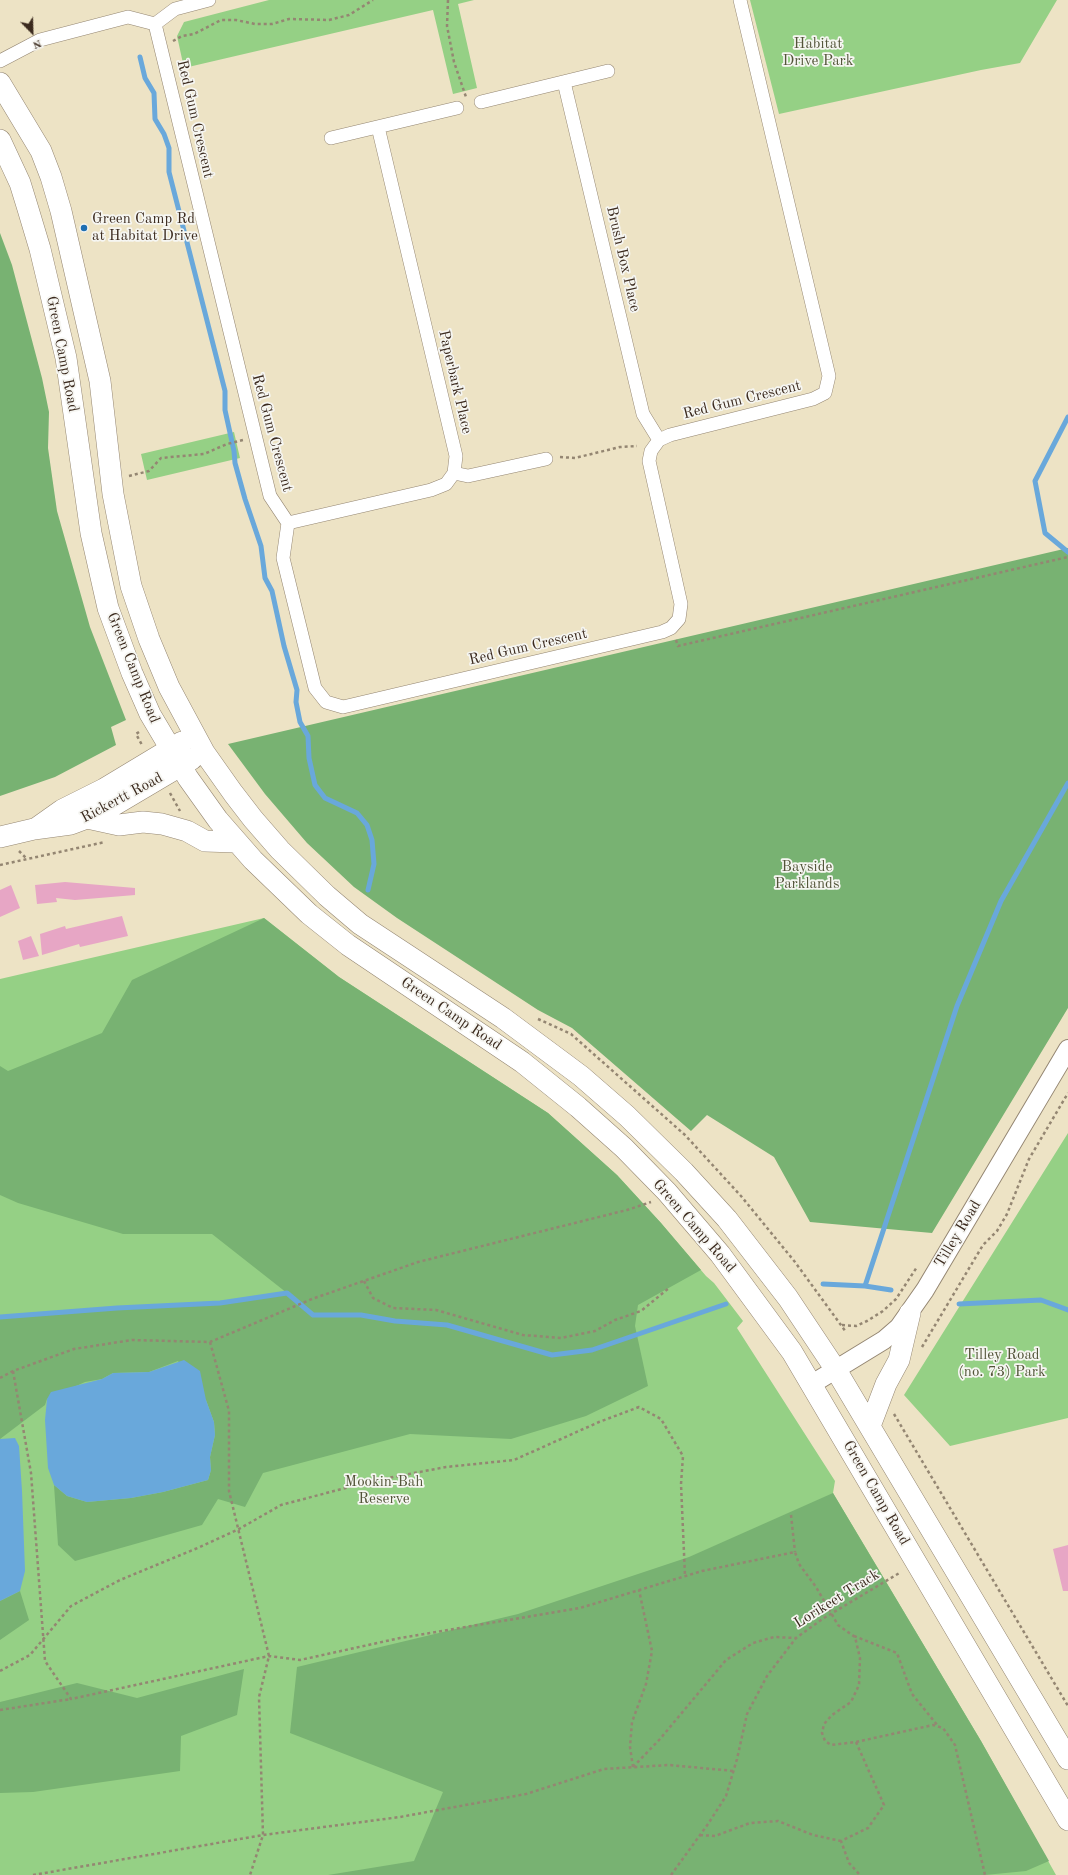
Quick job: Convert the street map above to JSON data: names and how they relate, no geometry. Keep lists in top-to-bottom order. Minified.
{"streets":{"main road":["Green Camp Road","Rickertt Road","Tilley Road"],"street":["Red Gum Crescent","Brush Box Place","Paperbark Place"],"path":["Lorikeet Track"]},"crossings":[["Red Gum Crescent","Brush Box Place"],["Green Camp Road","Rickertt Road"],["Green Camp Road","Tilley Road"],["Green Camp Road","Lorikeet Track"]],"parks":["Habitat Drive Park","Bayside Parklands","Tilley Road (no. 73) Park","Mookin-Bah Reserve"],"places":["Green Camp Rd at Habitat Drive"],"north":"bottom right"}
